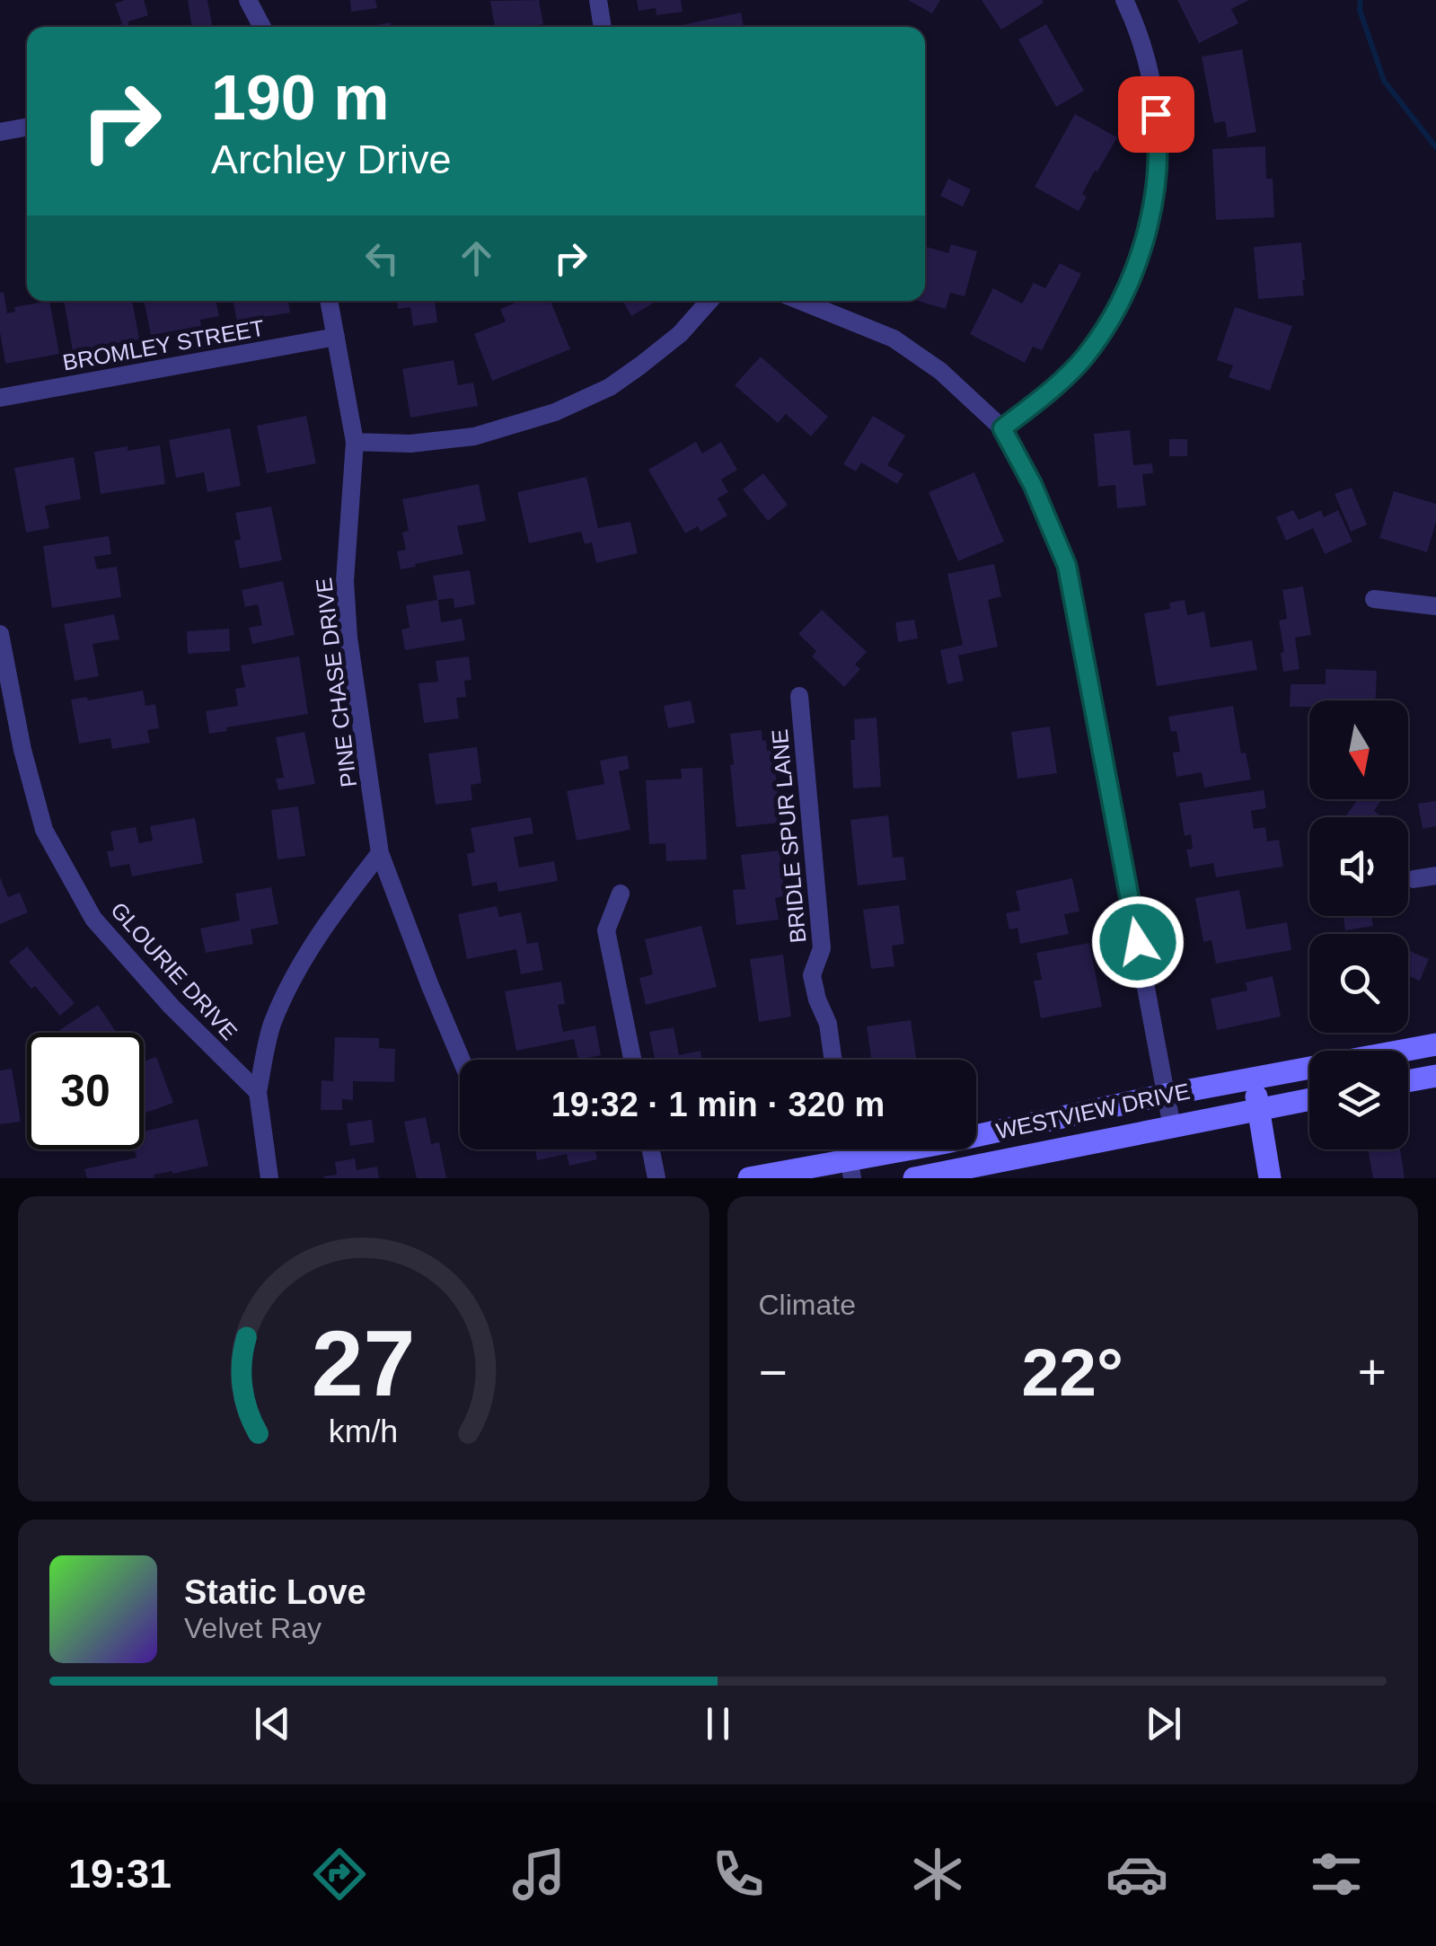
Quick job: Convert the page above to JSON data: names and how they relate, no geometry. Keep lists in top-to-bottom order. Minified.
{"streets":{"main road":["WESTVIEW DRIVE"],"street":["BROMLEY STREET","PINE CHASE DRIVE","BRIDLE SPUR LANE","GLOURIE DRIVE"]},"crossings":[["BROMLEY STREET","PINE CHASE DRIVE"]],"north":"bottom","page":{"turn":["190 m","Archley Drive"],"limit":"30","trip":"19:32 · 1 min · 320 m","tile":"Climate","heat":["−","22°","+"],"song":["Static Love","Velvet Ray"],"tabs":"19:31","gauge":["27","km/h"]}}
